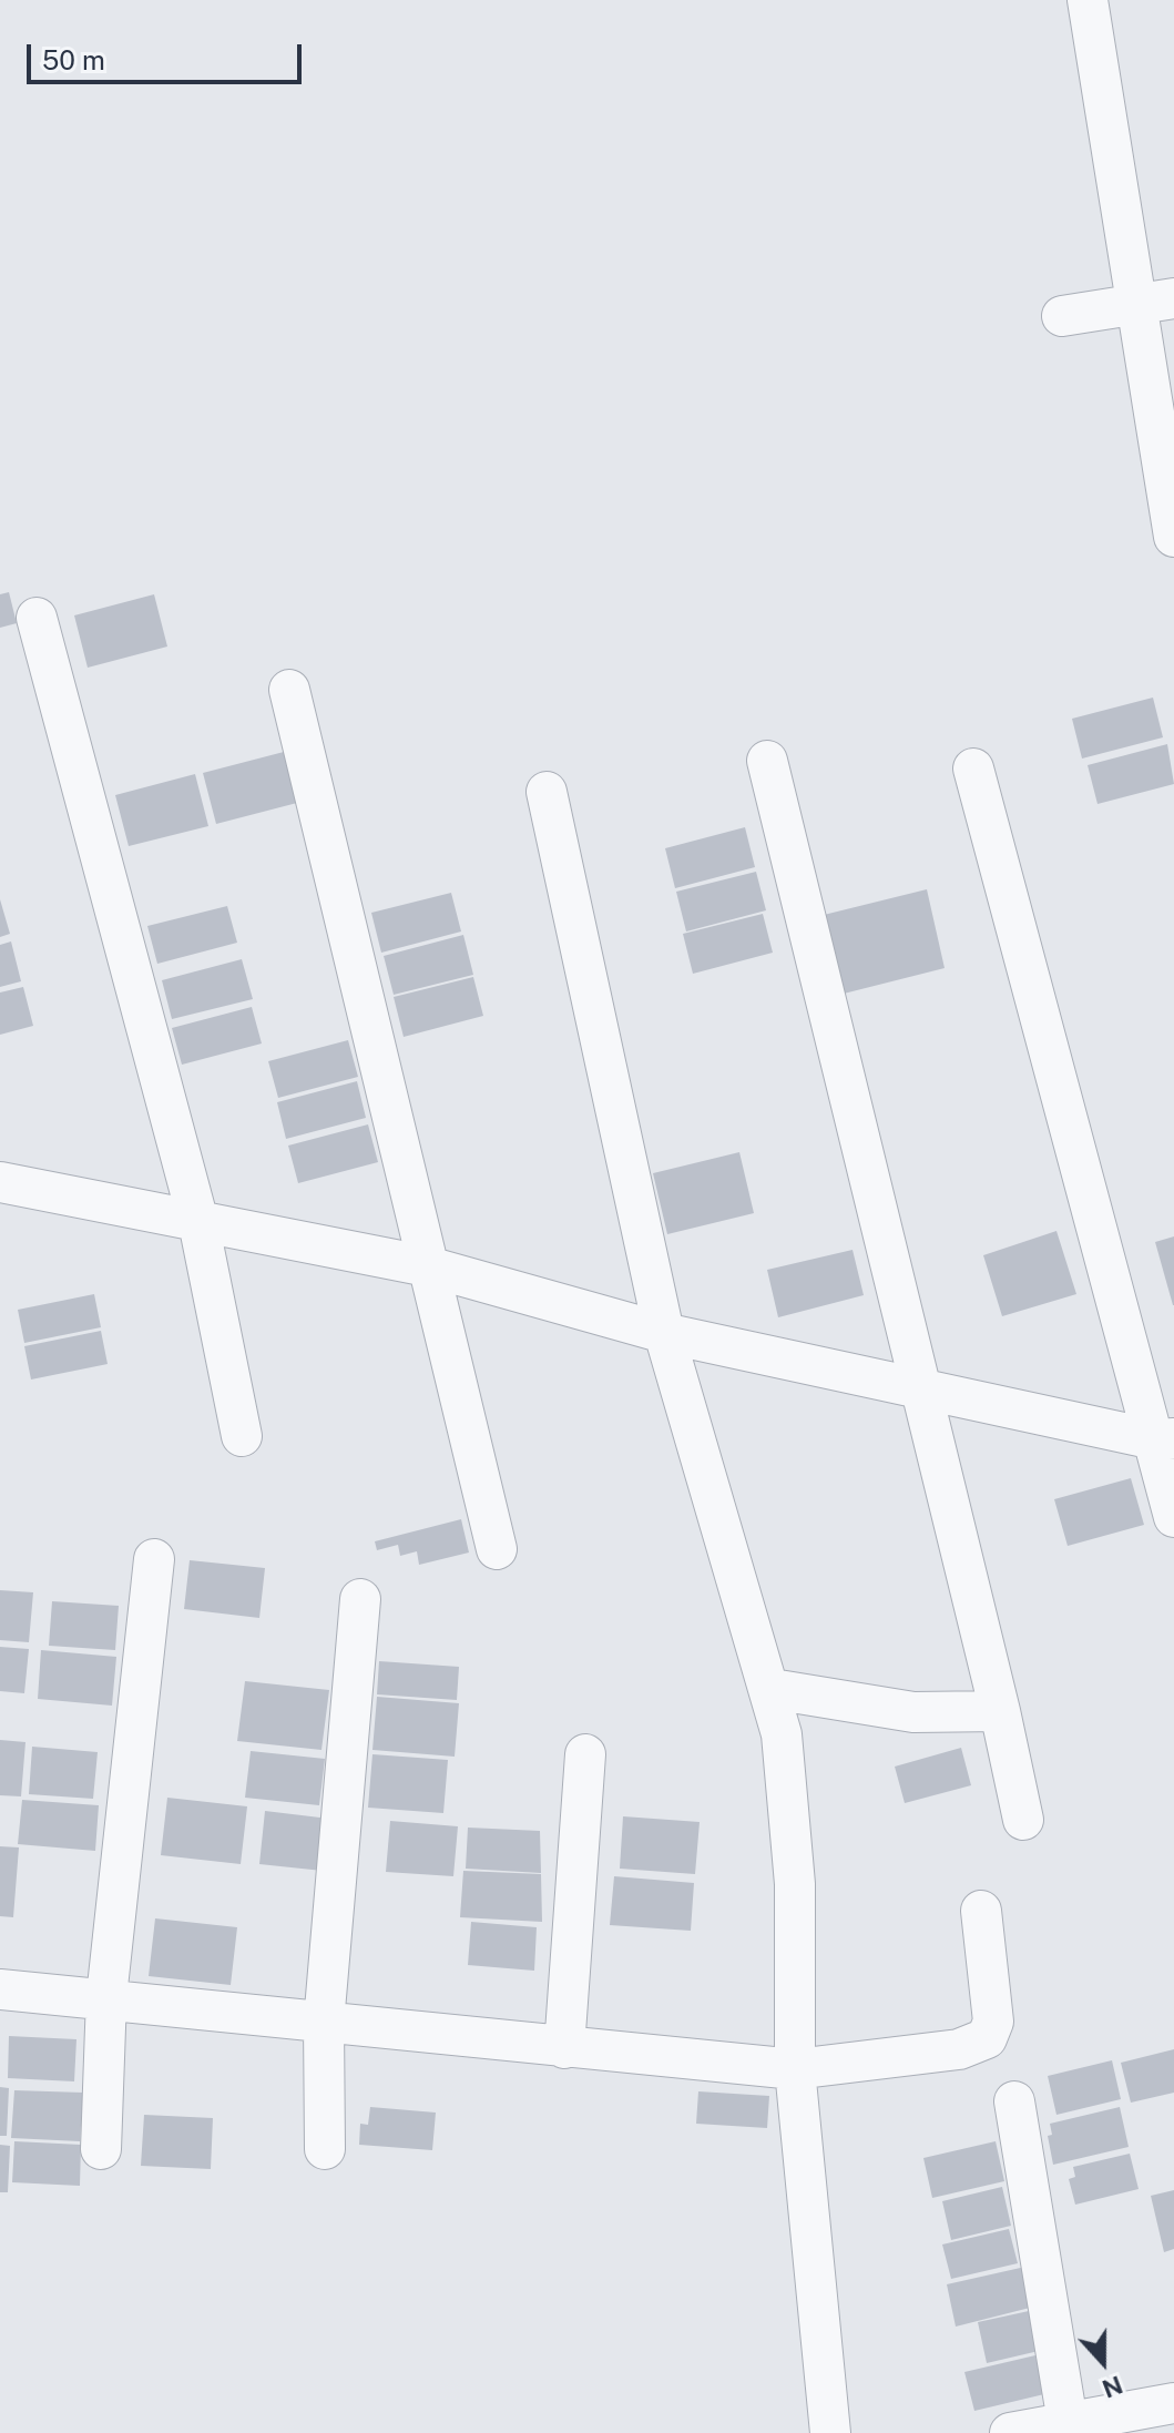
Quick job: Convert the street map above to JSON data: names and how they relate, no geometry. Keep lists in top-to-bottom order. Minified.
{"scale_bar":"50 m","north":"bottom"}
